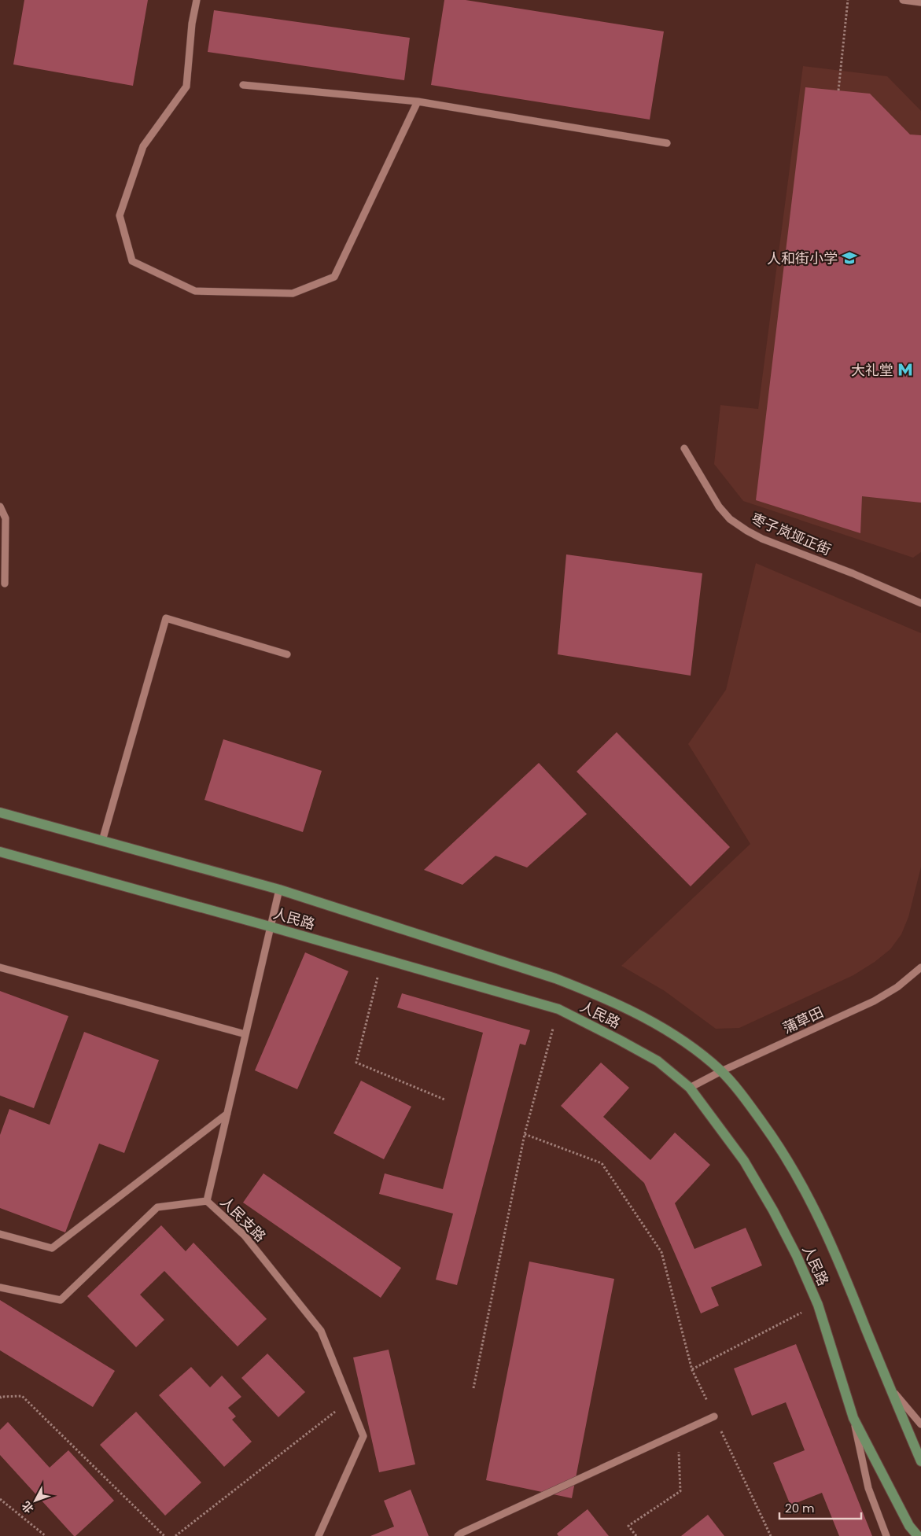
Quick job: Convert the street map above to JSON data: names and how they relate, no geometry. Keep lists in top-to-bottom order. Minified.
{"streets":{"main road":["人民路"],"street":["枣子岚垭正街","蒲草田","人民支路"]},"crossings":[["人民路","蒲草田"],["人民路","人民支路"]],"places":{"school or university":["人和街小学"],"metro station":["大礼堂"]},"scale_bar":"20 m","north":"bottom left"}
